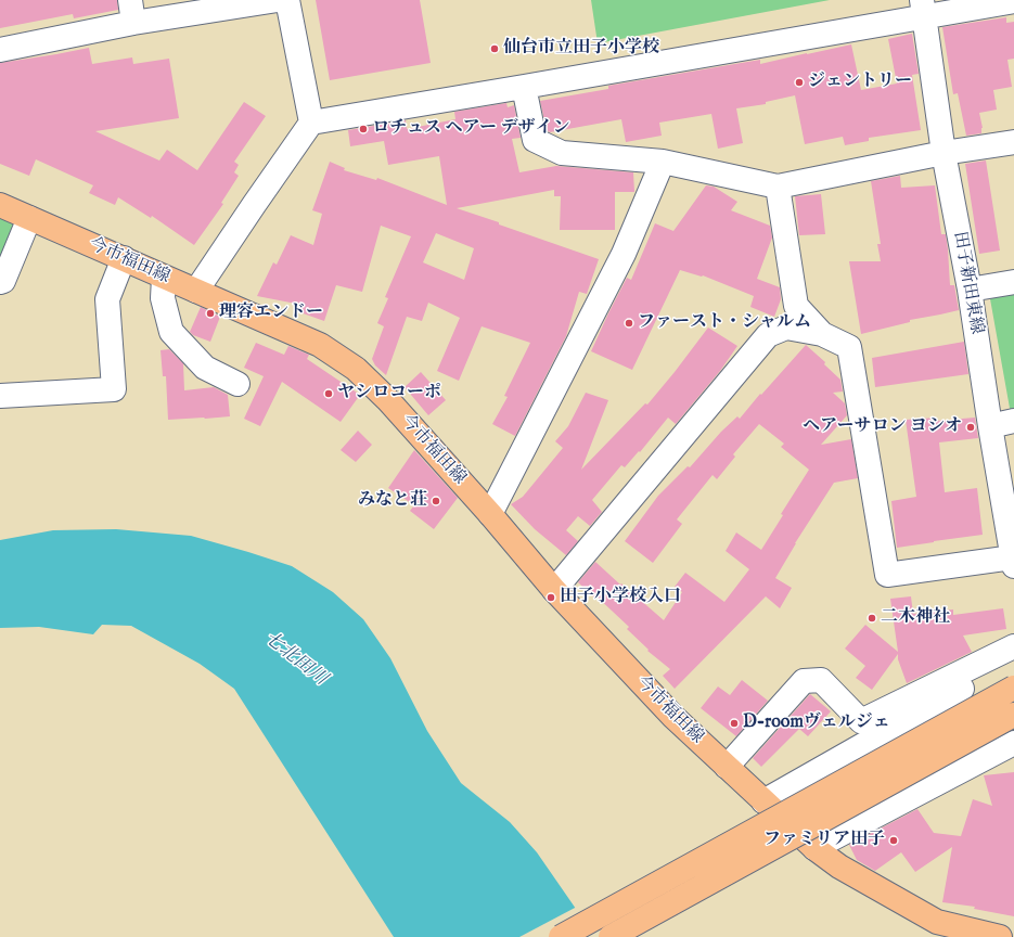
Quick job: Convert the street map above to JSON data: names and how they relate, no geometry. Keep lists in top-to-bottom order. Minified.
{"streets":{"main road":["今市福田線"],"street":["田子新田東線"]},"water":["七北田川"],"places":["仙台市立田子小学校","ジェントリー","ロチュス ヘアー デザイン","理容エンドー","ファースト・シャルム","ヤシロコーポ","ヘアーサロン ヨシオ","みなと荘","田子小学校入口","二木神社","D-roomヴェルジェ","ファミリア田子"]}
